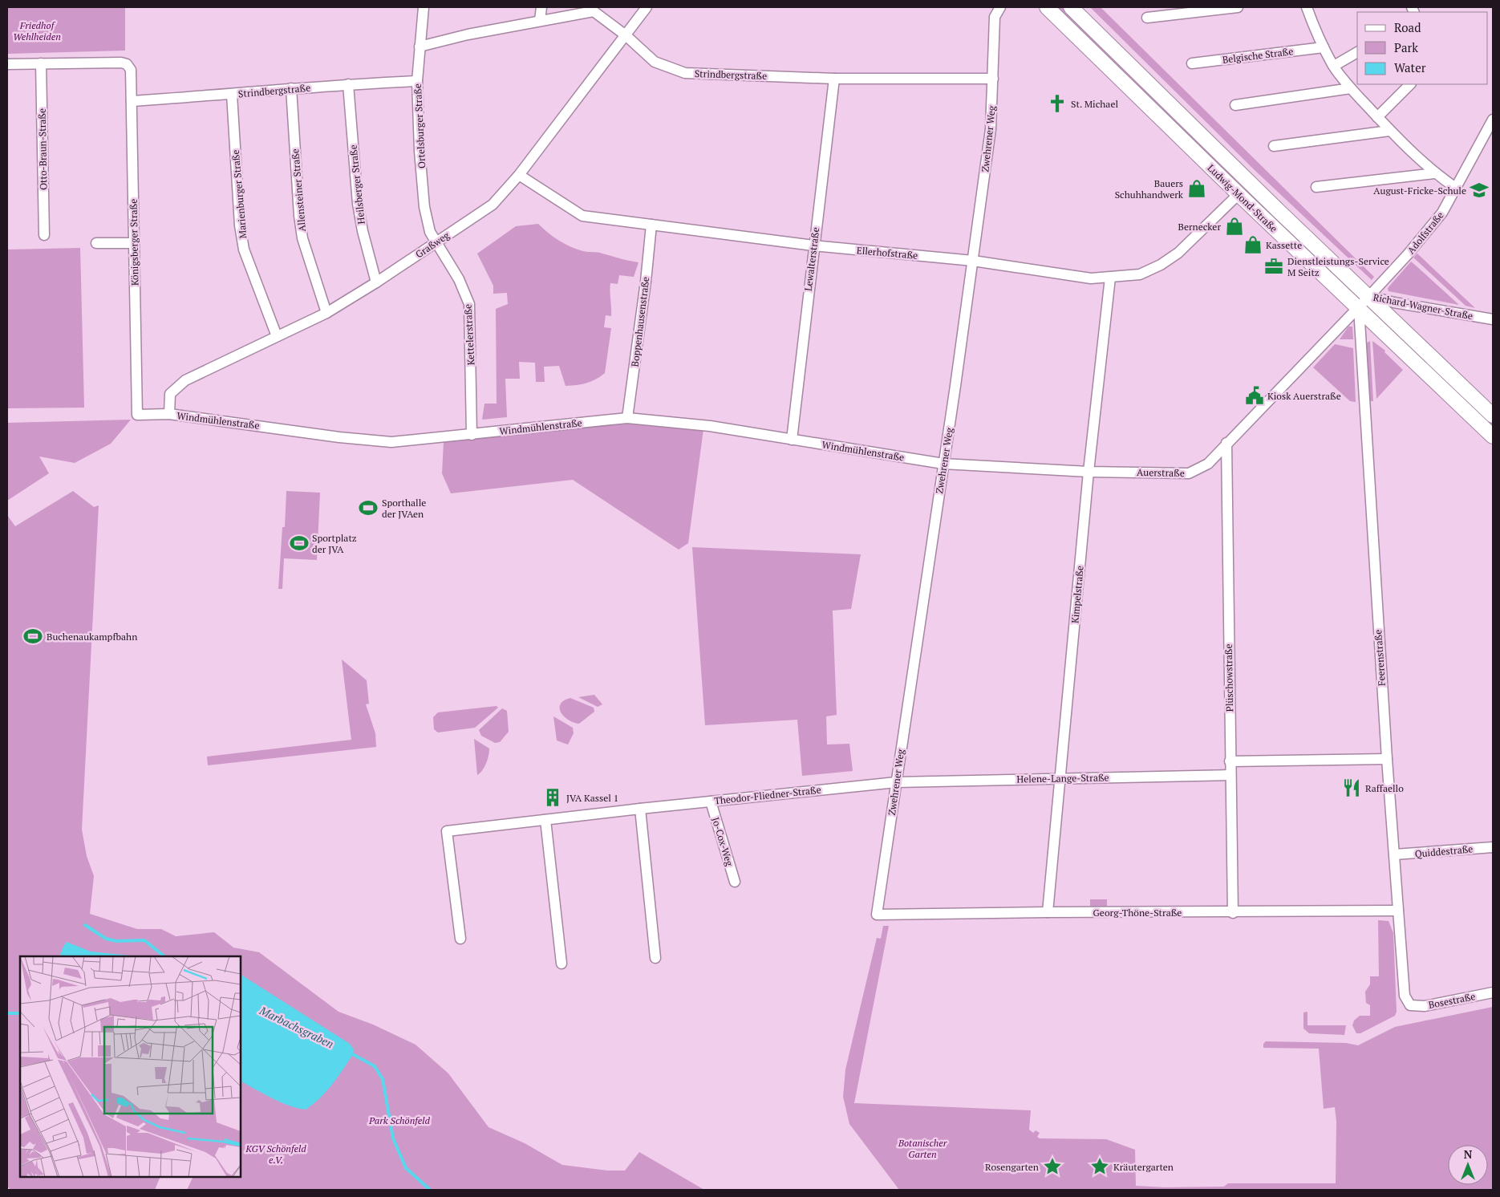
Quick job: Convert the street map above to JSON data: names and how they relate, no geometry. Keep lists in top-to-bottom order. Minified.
{"streets":{"main road":["Ludwig-Mond-Straße"],"street":["Belgische Straße","Strindbergstraße","Ortelsburger Straße","Zwehrener Weg","Otto-Braun-Straße","Heilsberger Straße","Allensteiner Straße","Marienburger Straße","Adolfstraße","Königsberger Straße","Graßweg","Ellerhofstraße","Lewalterstraße","Richard-Wagner-Straße","Boppenhausenstraße","Kettelerstraße","Windmühlenstraße","Auerstraße","Kimpelstraße","Feerenstraße","Plüschowstraße","Helene-Lange-Straße","Theodor-Fliedner-Straße","Jo-Cox-Weg","Quiddestraße","Georg-Thöne-Straße","Bosestraße"]},"crossings":[["Strindbergstraße","Ortelsburger Straße"],["Strindbergstraße","Zwehrener Weg"],["Strindbergstraße","Heilsberger Straße"],["Strindbergstraße","Allensteiner Straße"],["Strindbergstraße","Marienburger Straße"],["Strindbergstraße","Königsberger Straße"],["Strindbergstraße","Graßweg"],["Strindbergstraße","Lewalterstraße"],["Ortelsburger Straße","Graßweg"],["Ortelsburger Straße","Kettelerstraße"],["Zwehrener Weg","Ellerhofstraße"],["Zwehrener Weg","Windmühlenstraße"],["Zwehrener Weg","Auerstraße"],["Zwehrener Weg","Helene-Lange-Straße"],["Zwehrener Weg","Theodor-Fliedner-Straße"],["Zwehrener Weg","Georg-Thöne-Straße"],["Otto-Braun-Straße","Königsberger Straße"],["Heilsberger Straße","Graßweg"],["Allensteiner Straße","Graßweg"],["Marienburger Straße","Graßweg"],["Ludwig-Mond-Straße","Adolfstraße"],["Ludwig-Mond-Straße","Ellerhofstraße"],["Ludwig-Mond-Straße","Richard-Wagner-Straße"],["Ludwig-Mond-Straße","Auerstraße"],["Ludwig-Mond-Straße","Feerenstraße"],["Adolfstraße","Richard-Wagner-Straße"],["Königsberger Straße","Windmühlenstraße"],["Graßweg","Ellerhofstraße"],["Graßweg","Kettelerstraße"],["Graßweg","Windmühlenstraße"],["Ellerhofstraße","Lewalterstraße"],["Ellerhofstraße","Boppenhausenstraße"],["Ellerhofstraße","Kimpelstraße"],["Lewalterstraße","Windmühlenstraße"],["Richard-Wagner-Straße","Auerstraße"],["Richard-Wagner-Straße","Feerenstraße"],["Boppenhausenstraße","Windmühlenstraße"],["Kettelerstraße","Windmühlenstraße"],["Windmühlenstraße","Auerstraße"],["Auerstraße","Kimpelstraße"],["Auerstraße","Feerenstraße"],["Auerstraße","Plüschowstraße"],["Kimpelstraße","Helene-Lange-Straße"],["Kimpelstraße","Georg-Thöne-Straße"],["Feerenstraße","Quiddestraße"],["Feerenstraße","Georg-Thöne-Straße"],["Feerenstraße","Bosestraße"],["Plüschowstraße","Helene-Lange-Straße"],["Plüschowstraße","Georg-Thöne-Straße"],["Helene-Lange-Straße","Theodor-Fliedner-Straße"],["Theodor-Fliedner-Straße","Jo-Cox-Weg"]],"water":["Marbachsgraben"],"parks":["Friedhof Wehlheiden","Park Schönfeld","Botanischer Garten","KGV Schönfeld e.V."],"places":{"church":["St. Michael"],"shop":["Bauers Schuhhandwerk","Bernecker","Kassette"],"school or university":["August-Fricke-Schule"],"office":["Dienstleistungs-Service M Seitz"],"public building":["Kiosk Auerstraße"],"sports":["Sporthalle der JVAen","Sportplatz der JVA","Buchenaukampfbahn"],"restaurant":["Raffaello"],"building":["JVA Kassel 1"],"place":["Rosengarten","Kräutergarten"]},"legend":["Road","Park","Water"],"north":"top"}
